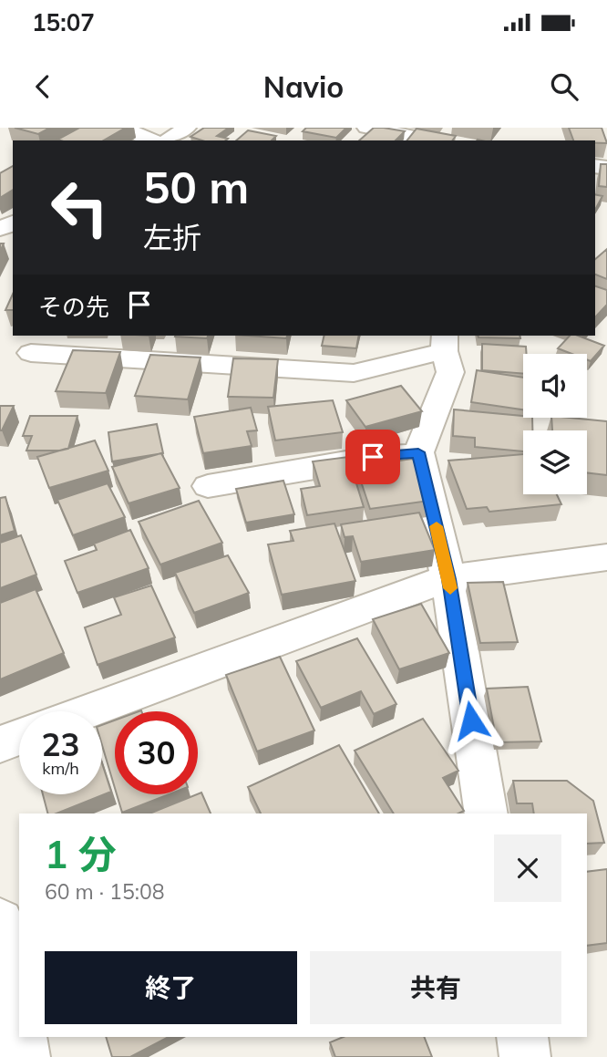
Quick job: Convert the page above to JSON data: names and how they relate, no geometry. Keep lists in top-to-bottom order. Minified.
{"page":{"status":"15:07","header":"Navio","turn":["50 m","左折"],"then":"その先","speed":"23 km/h","limit":"30","heading":["1 分","60 m · 15:08"],"buttons":["終了","共有"]}}
